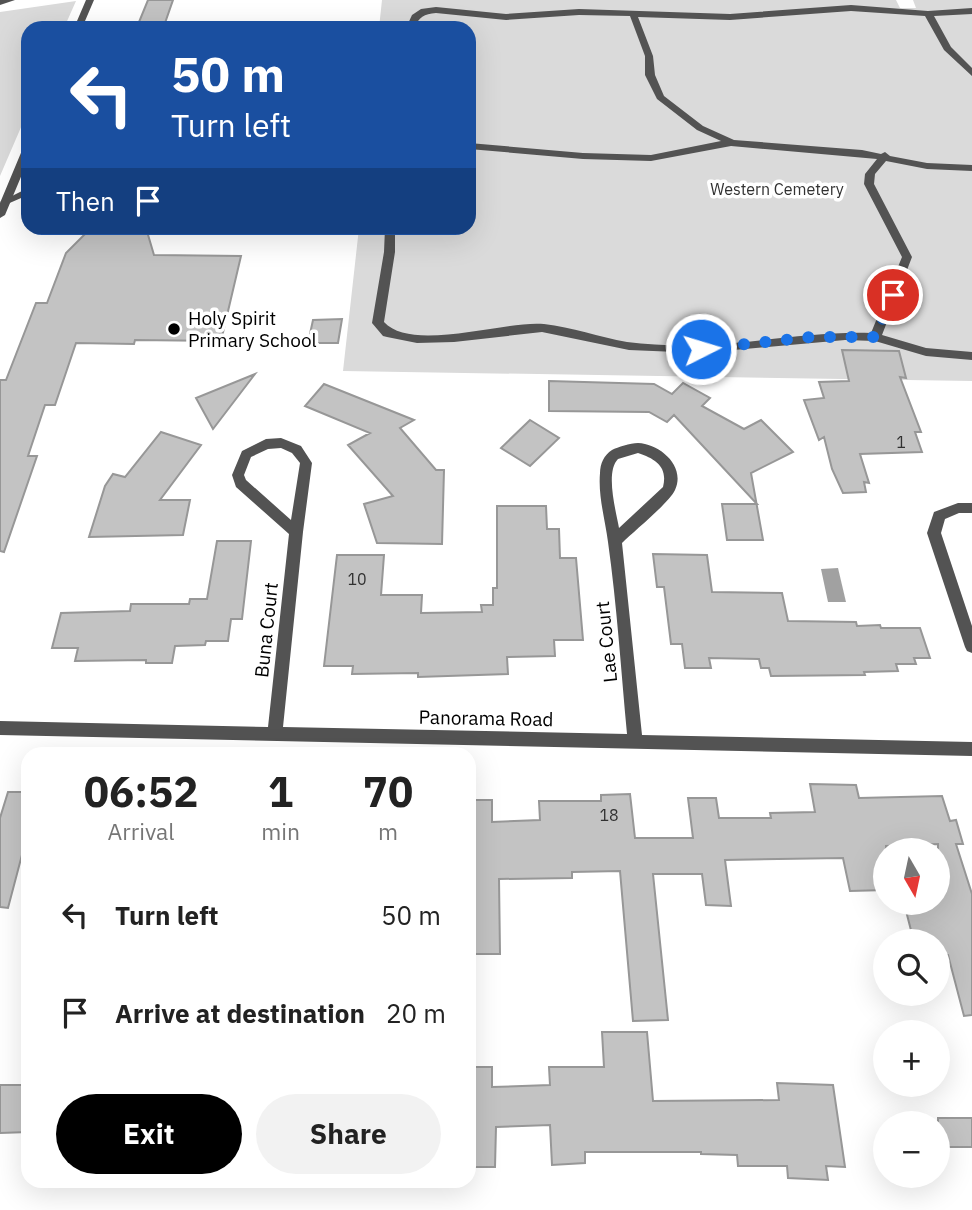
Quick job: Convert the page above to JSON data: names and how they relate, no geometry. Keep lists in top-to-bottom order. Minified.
{"streets":{"street":["Buna Court","Lae Court","Panorama Road"]},"crossings":[["Buna Court","Panorama Road"],["Lae Court","Panorama Road"]],"parks":["Western Cemetery"],"places":["Holy Spirit Primary School"],"house_numbers":["1","10","18"],"north":"bottom","page":{"turn":["50 m","Turn left"],"then":"Then","eta":["06:52","Arrival","1","min","70","m"],"map_buttons":["+","−"],"list":[{"name":"Turn left","value":"50 m"},{"name":"Arrive at destination","value":"20 m"}],"buttons":["Exit","Share"]}}
